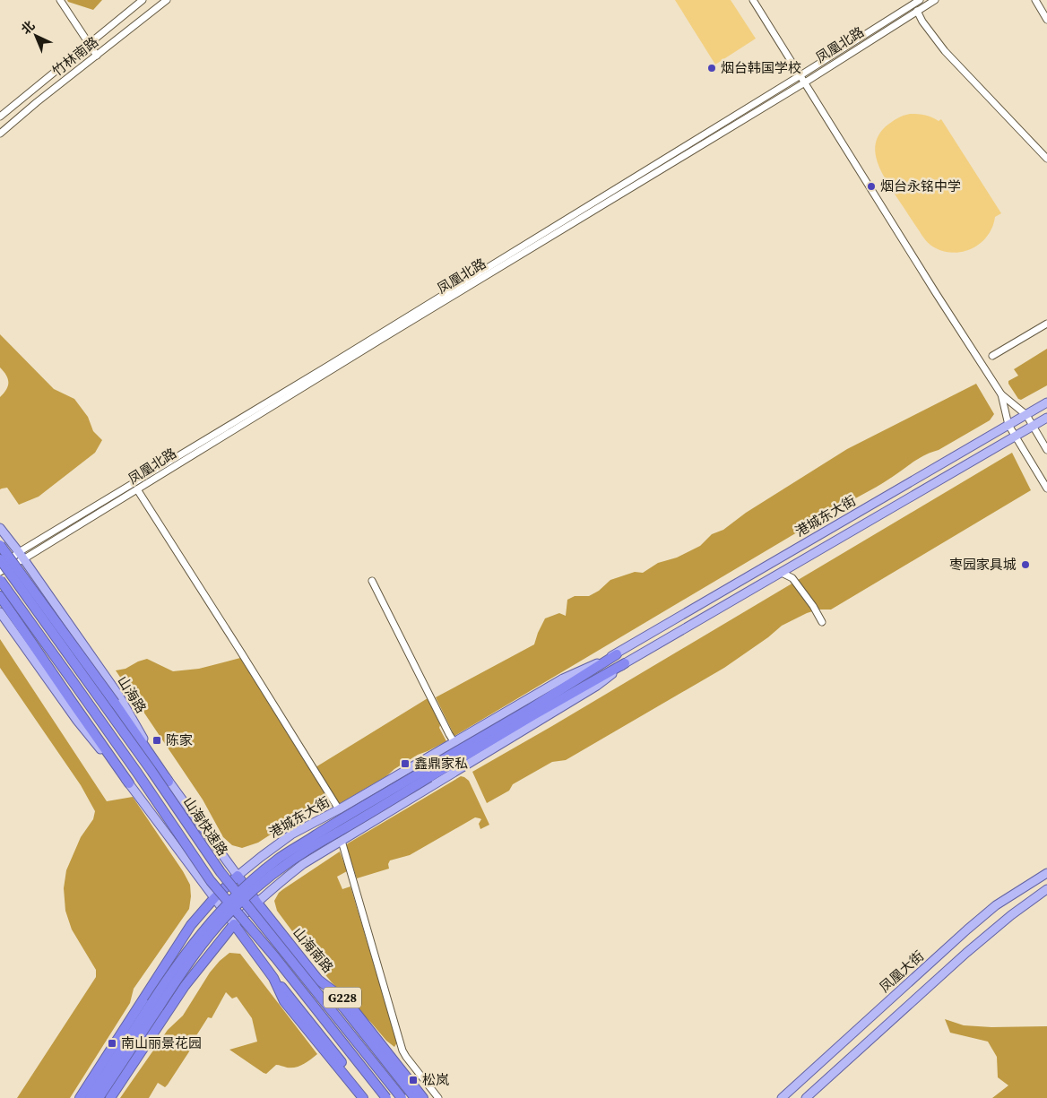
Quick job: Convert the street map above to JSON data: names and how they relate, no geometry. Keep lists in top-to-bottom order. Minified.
{"streets":{"highway":["港城东大街","山海快速路","山海南路","G228"],"main road":["山海路","凤凰大街"],"street":["凤凰北路","竹林南路"]},"crossings":[["凤凰北路","山海路"],["港城东大街","山海路"],["港城东大街","山海南路"],["山海路","山海南路"]],"places":{"other":["烟台韩国学校","烟台永铭中学","枣园家具城"],"transit":["陈家","鑫鼎家私","南山丽景花园","松岚"]},"north":"top left"}
